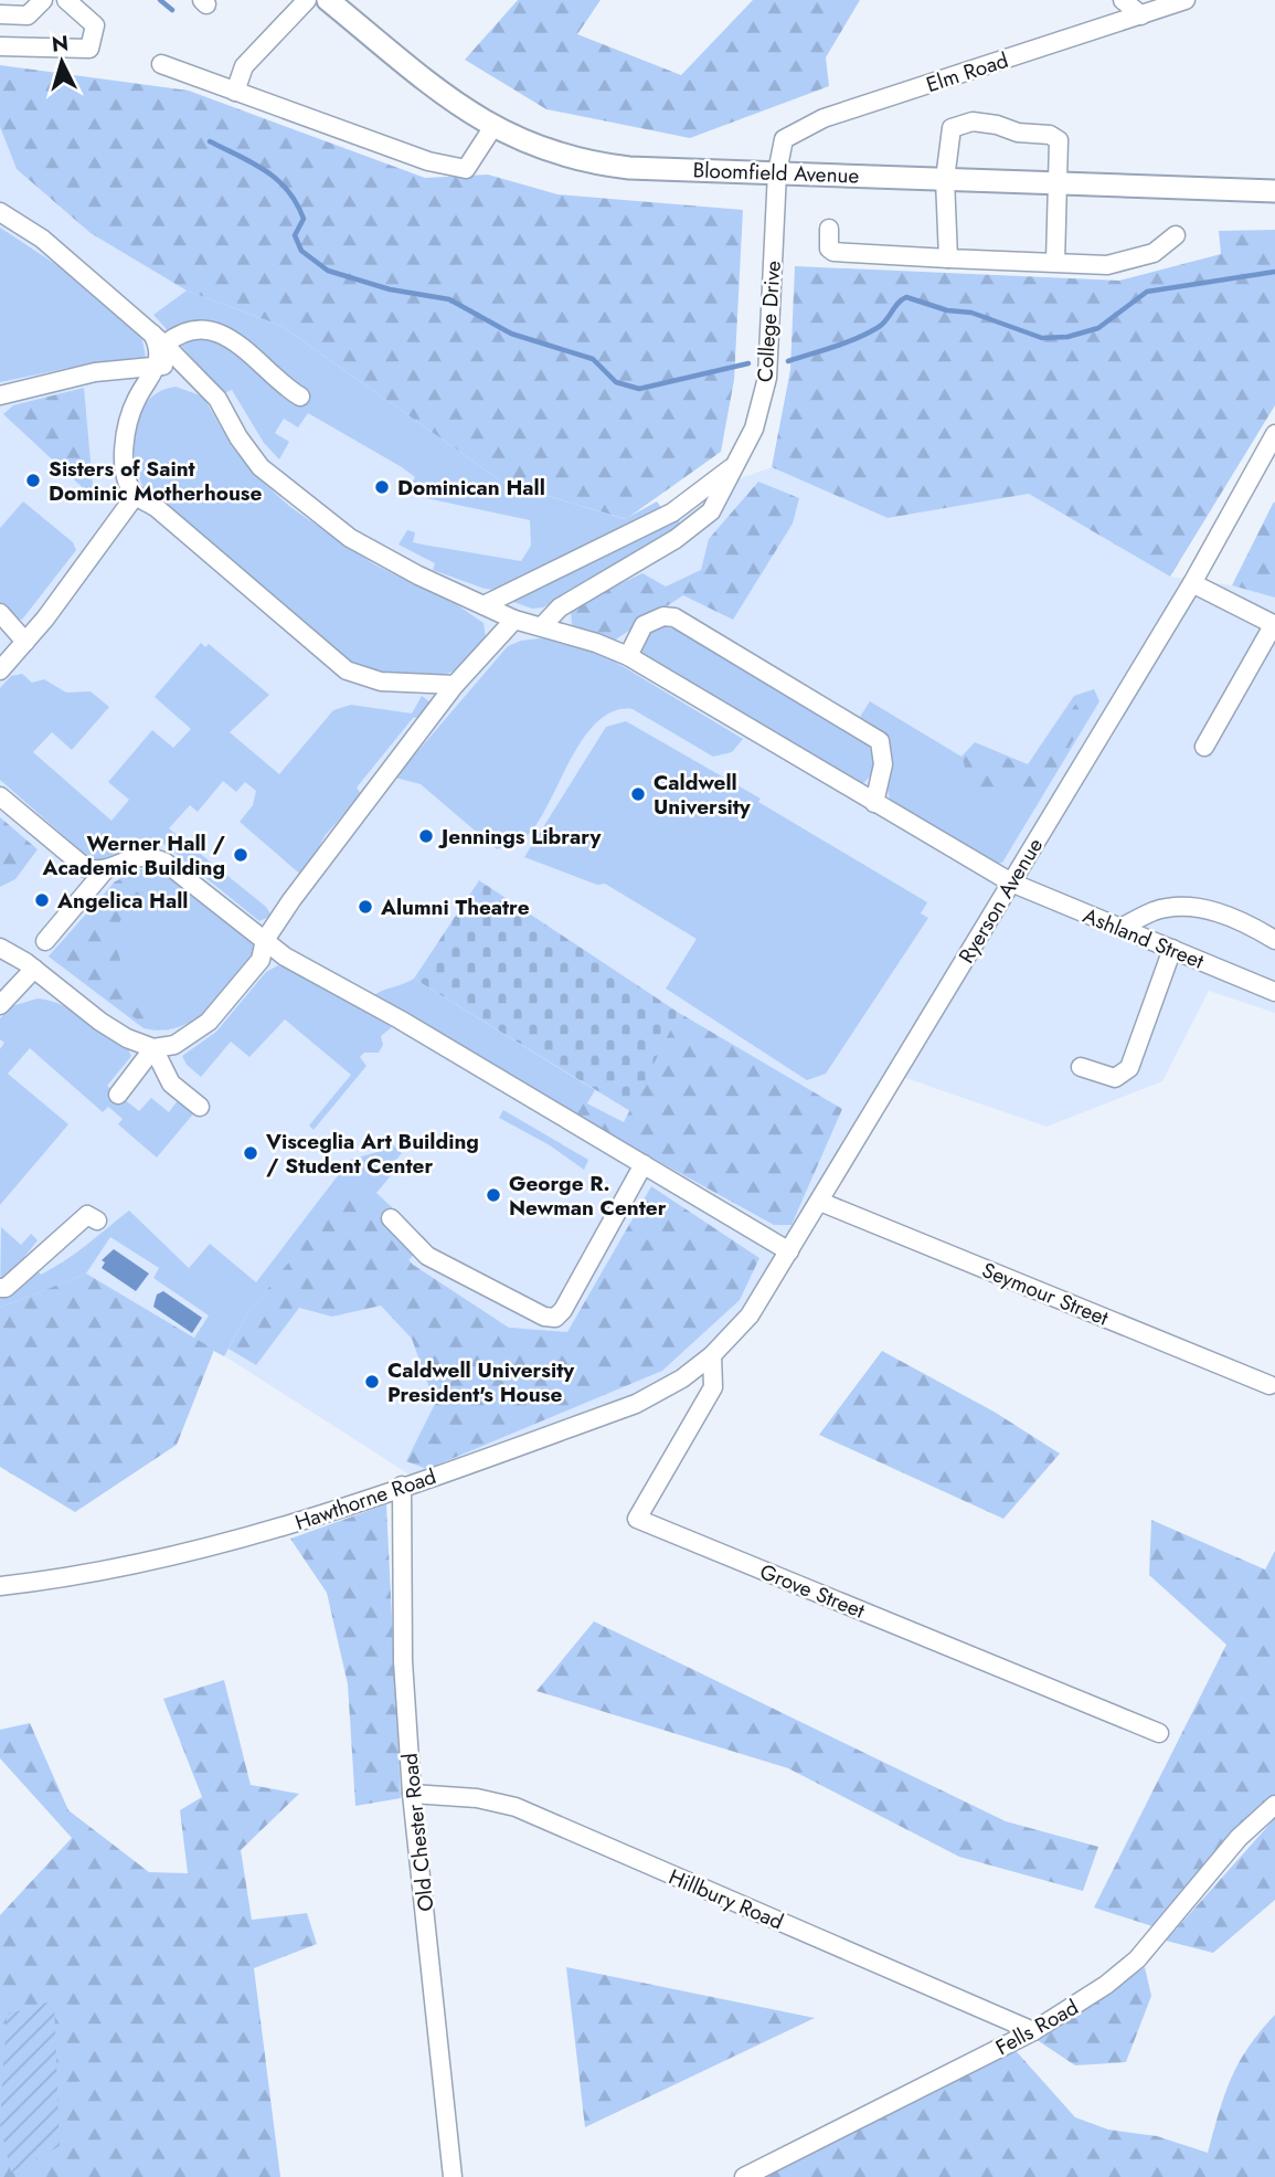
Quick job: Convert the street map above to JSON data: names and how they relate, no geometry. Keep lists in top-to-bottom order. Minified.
{"streets":{"main road":["Bloomfield Avenue"],"street":["Elm Road","College Drive","Ryerson Avenue","Ashland Street","Seymour Street","Hawthorne Road","Grove Street","Old Chester Road","Hillbury Road","Fells Road"]},"crossings":[["Elm Road","Bloomfield Avenue"],["Elm Road","College Drive"],["Bloomfield Avenue","College Drive"],["College Drive","Ashland Street"],["Ryerson Avenue","Ashland Street"],["Ryerson Avenue","Seymour Street"],["Ryerson Avenue","Hawthorne Road"],["Ryerson Avenue","Grove Street"],["Hawthorne Road","Grove Street"],["Hawthorne Road","Old Chester Road"],["Old Chester Road","Hillbury Road"],["Hillbury Road","Fells Road"]],"places":["Sisters of Saint Dominic Motherhouse","Dominican Hall","Caldwell University","Jennings Library","Werner Hall / Academic Building","Angelica Hall","Alumni Theatre","Visceglia Art Building / Student Center","George R. Newman Center","Caldwell University President's House"],"north":"top"}
